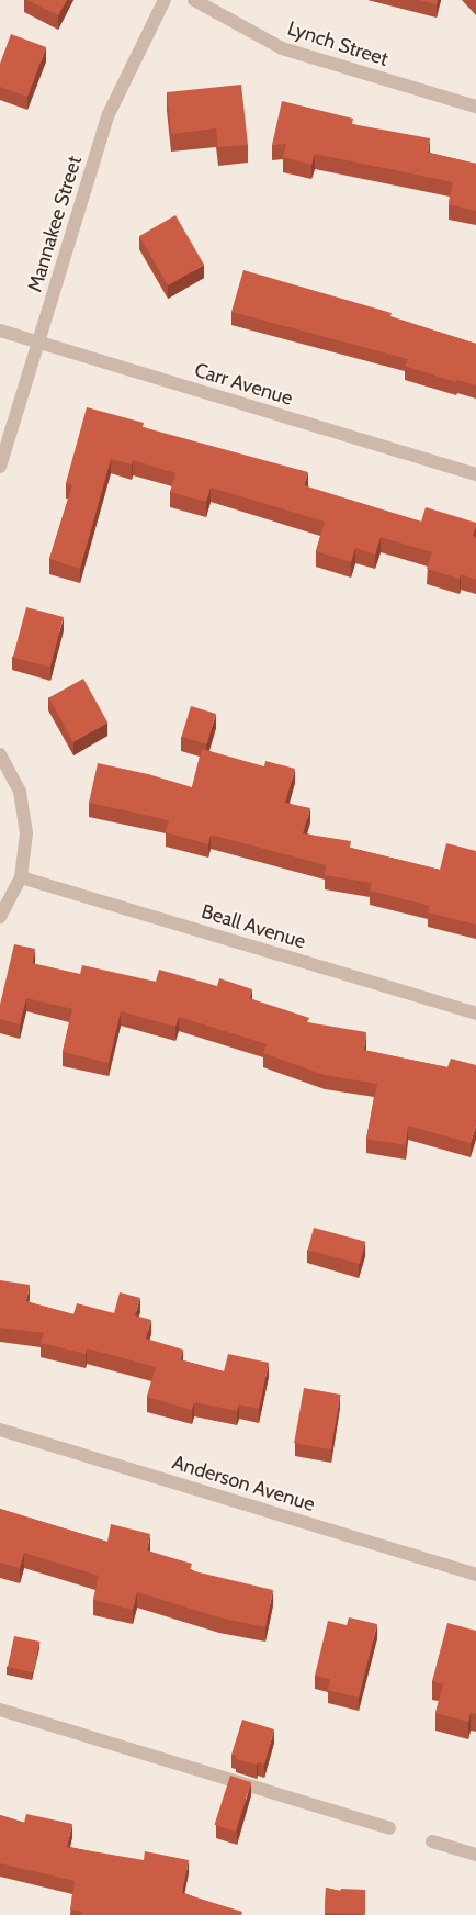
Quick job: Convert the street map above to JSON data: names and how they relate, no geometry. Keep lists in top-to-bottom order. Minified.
{"streets":{"street":["Lynch Street","Mannakee Street","Carr Avenue","Beall Avenue","Anderson Avenue"]},"crossings":[["Mannakee Street","Carr Avenue"]]}
